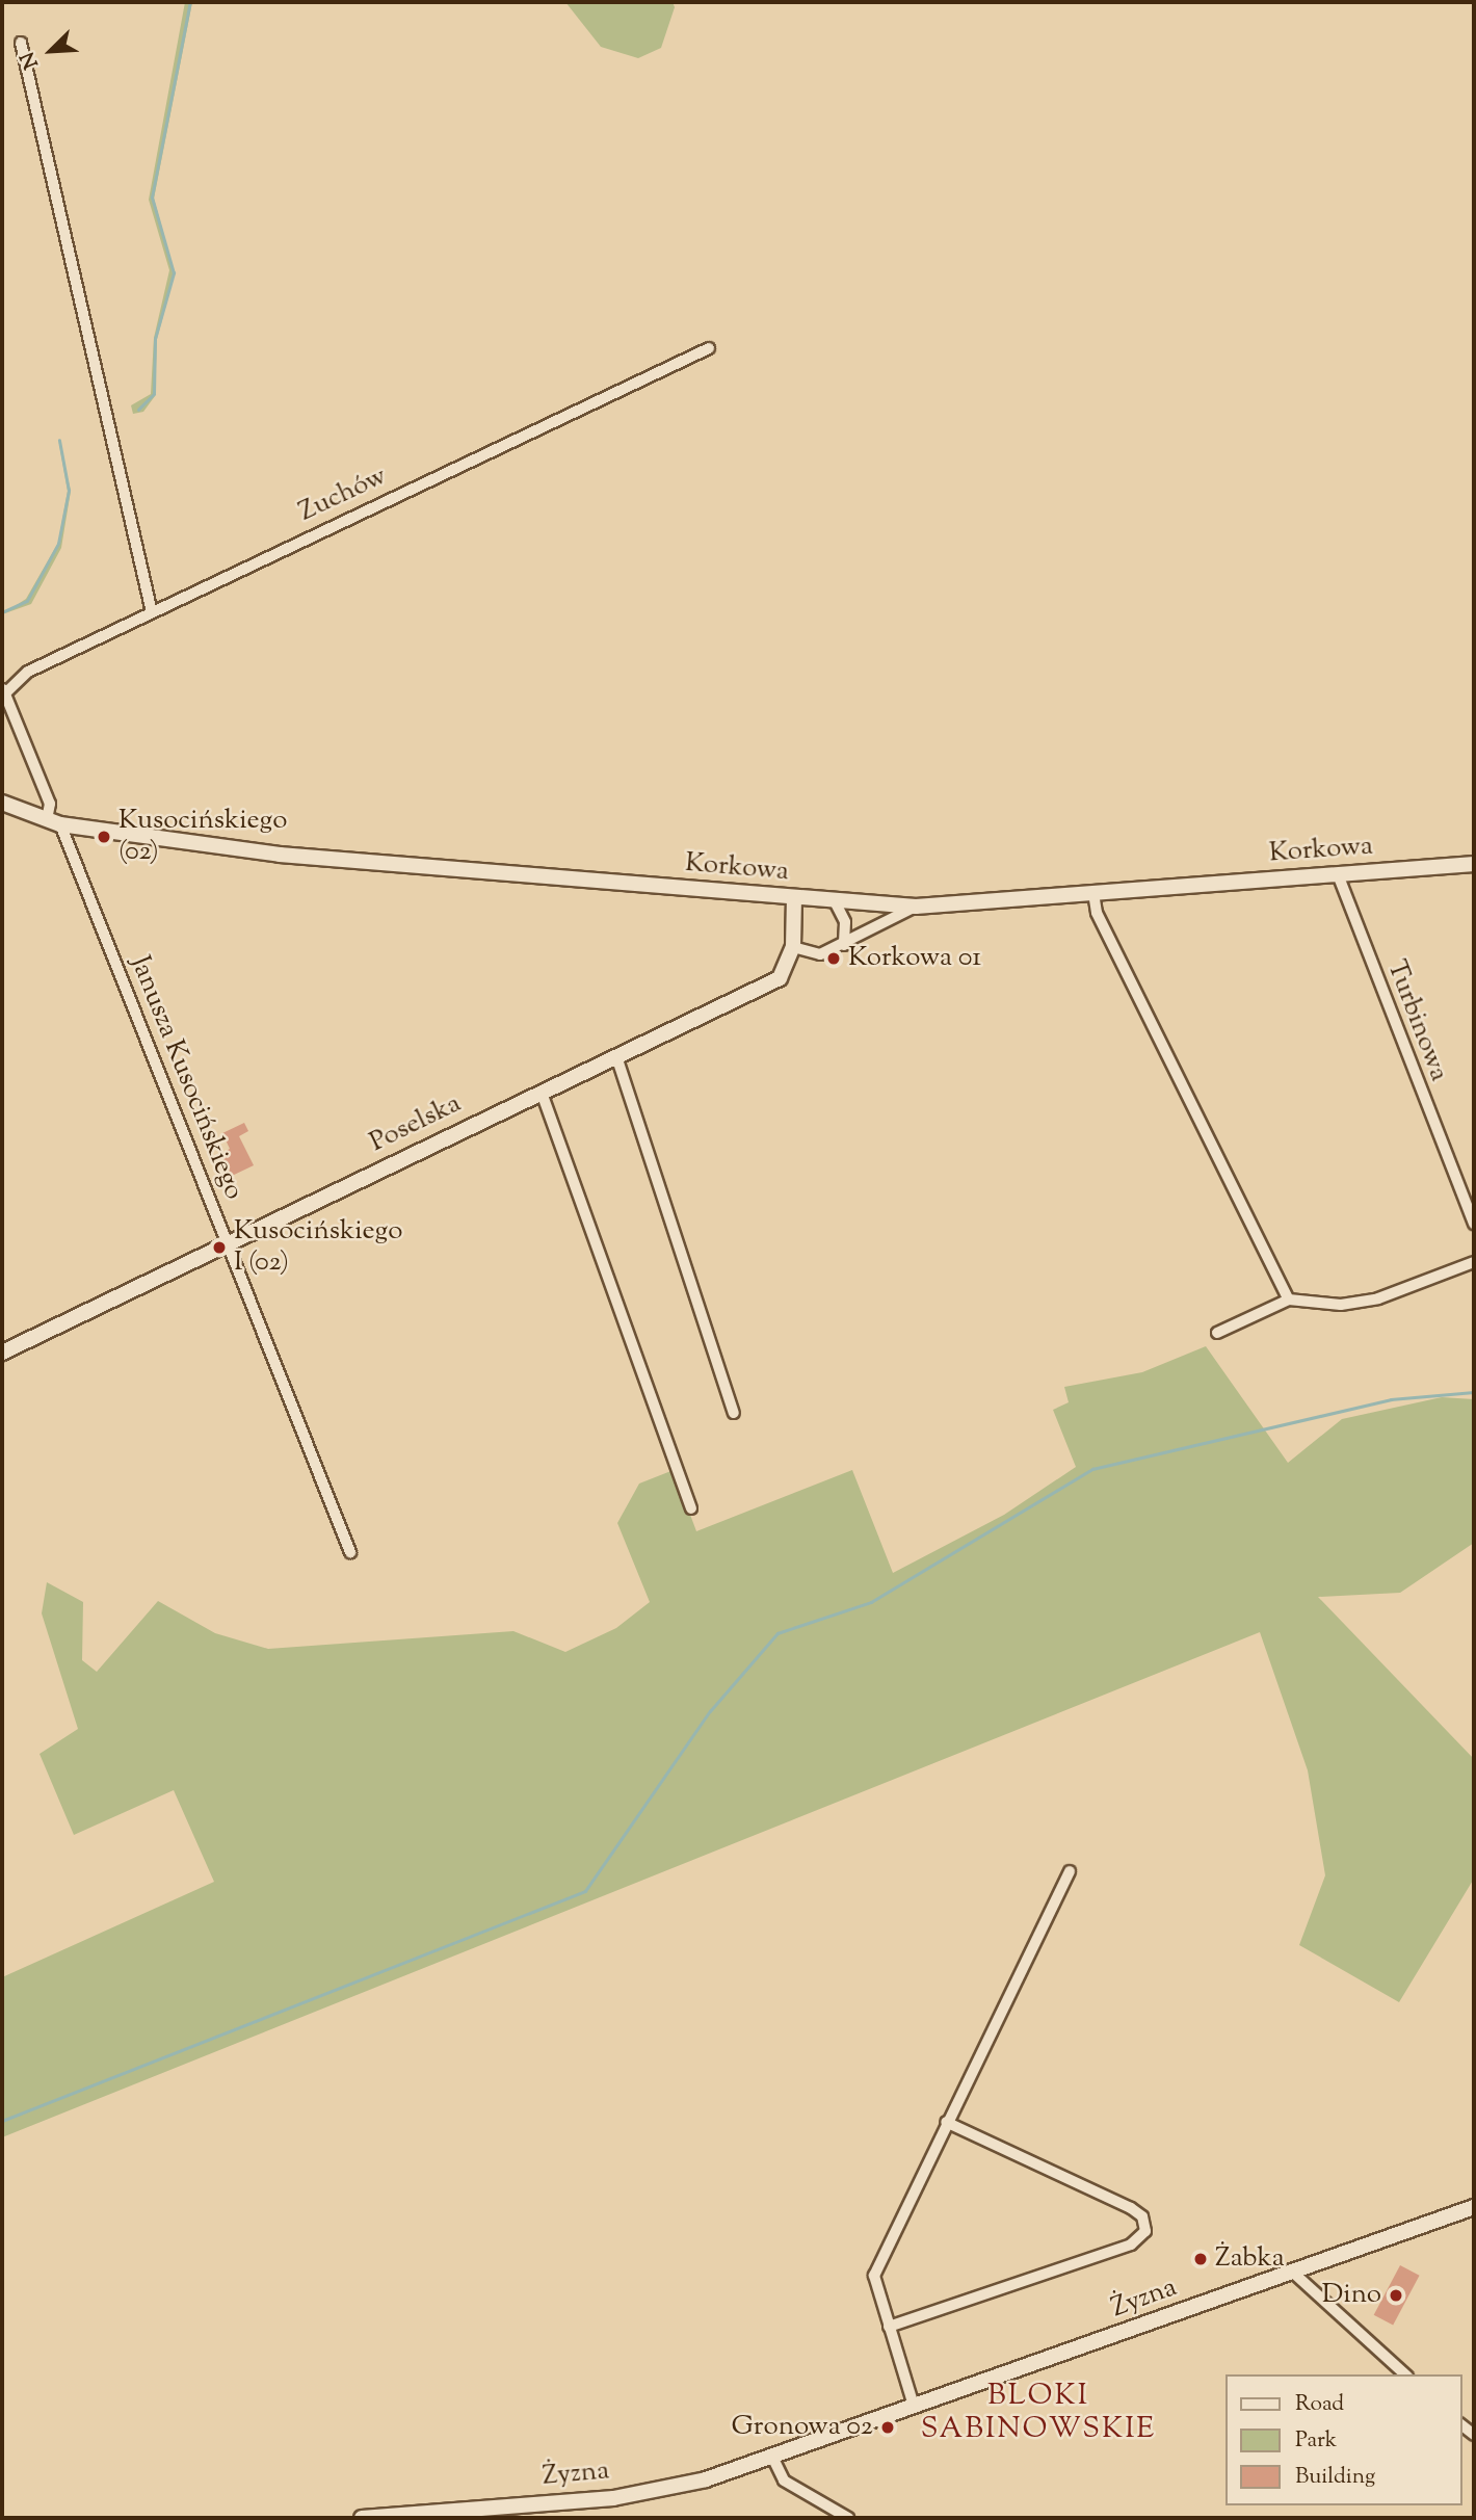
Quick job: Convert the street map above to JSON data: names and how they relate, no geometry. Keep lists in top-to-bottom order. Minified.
{"streets":{"street":["Zuchów","Korkowa","Turbinowa","Janusza Kusocińskiego","Poselska","Żyzna"]},"crossings":[["Zuchów","Janusza Kusocińskiego"],["Korkowa","Turbinowa"],["Korkowa","Janusza Kusocińskiego"],["Korkowa","Poselska"],["Janusza Kusocińskiego","Poselska"]],"districts":["BLOKI SABINOWSKIE"],"places":["Kusocińskiego (02)","Korkowa 01","Kusocińskiego I (02)","Żabka","Dino","Gronowa 02"],"legend":["Road","Park","Building"],"north":"bottom left"}
